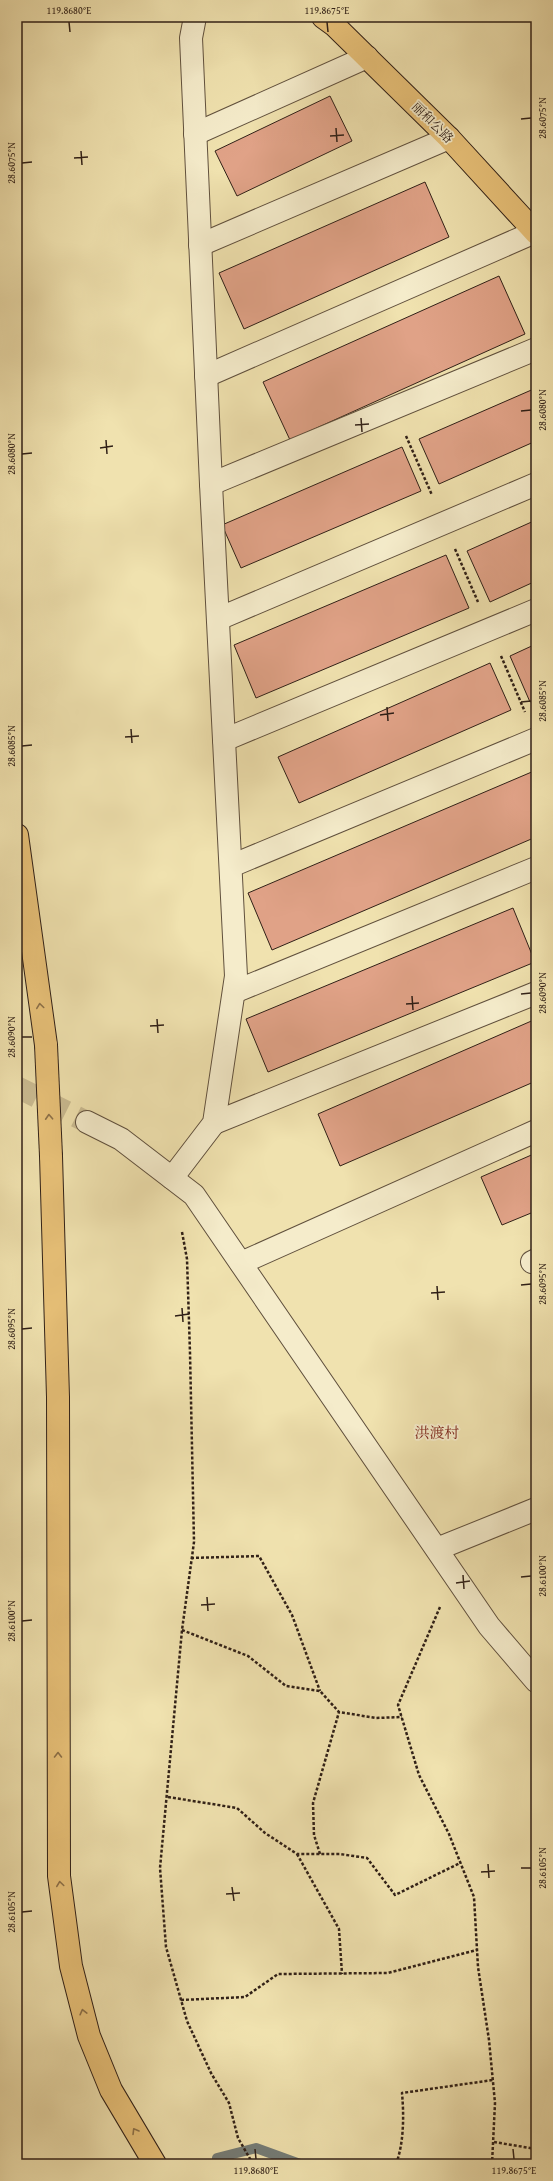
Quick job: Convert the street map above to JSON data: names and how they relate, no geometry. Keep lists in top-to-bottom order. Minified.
{"streets":{"main road":["丽和公路"]},"districts":["洪渡村"],"coordinates":["119.8680°E","119.8675°E","28.6075°N","28.6080°N","28.6085°N","28.6090°N","28.6095°N","28.6100°N","28.6105°N"]}
